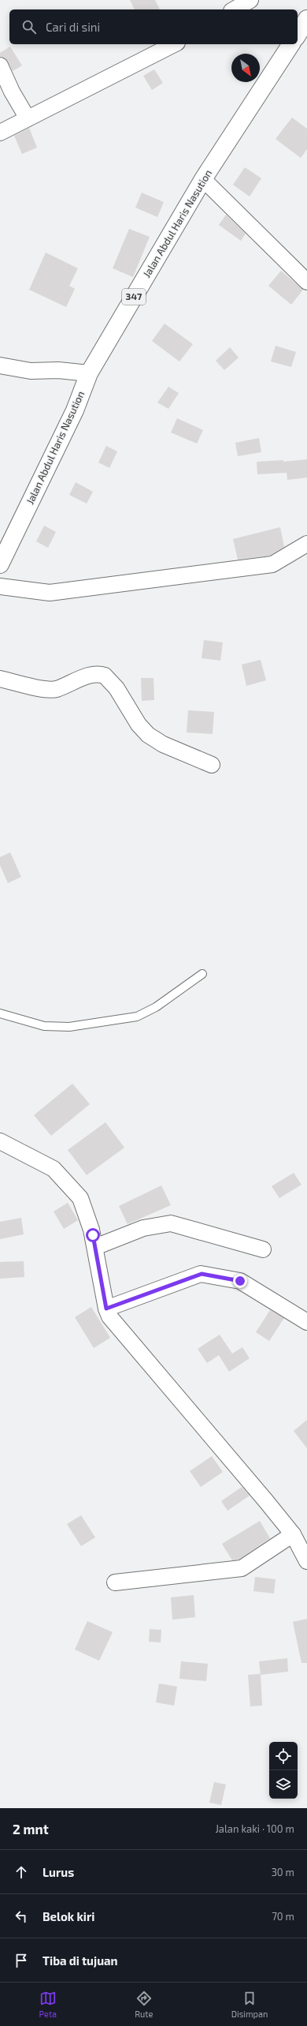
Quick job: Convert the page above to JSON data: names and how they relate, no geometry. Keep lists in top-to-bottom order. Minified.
{"streets":{"main road":["Jalan Abdul Haris Nasution","347"]},"north":"bottom right","page":{"search":"Cari di sini","heading":["2 mnt","Jalan kaki · 100 m"],"list":[["Lurus","30 m"],["Belok kiri","70 m"],"Tiba di tujuan"],"nav":["Peta","Rute","Disimpan"]}}
